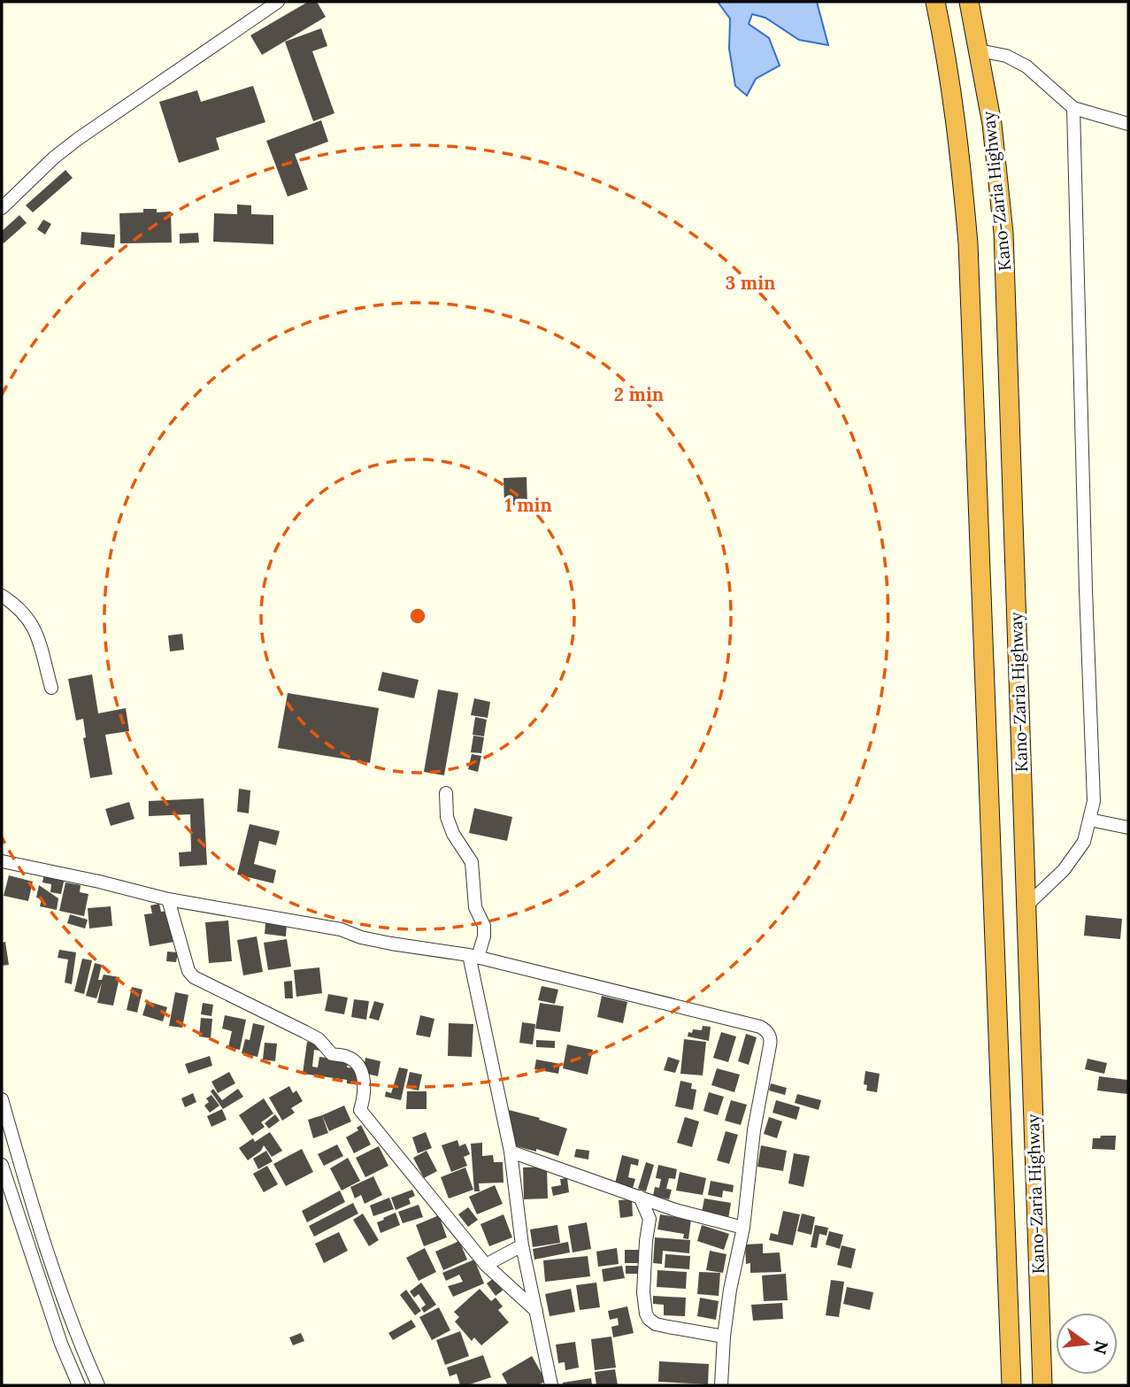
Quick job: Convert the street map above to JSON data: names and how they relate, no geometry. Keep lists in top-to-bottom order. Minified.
{"streets":{"highway":["Kano-Zaria Highway"]},"north":"right","rings":["3 min","2 min","1 min"]}
